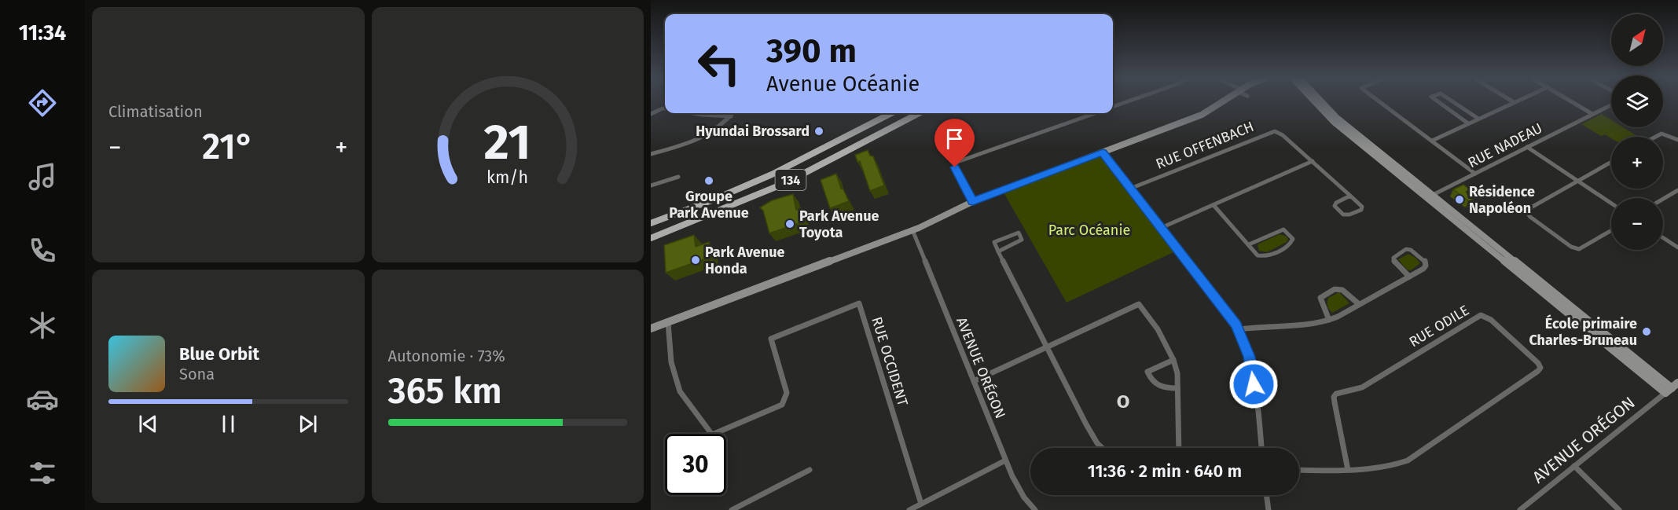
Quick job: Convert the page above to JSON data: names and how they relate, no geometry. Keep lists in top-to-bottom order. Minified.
{"streets":{"main road":["134"],"street":["RUE OFFENBACH","RUE NADEAU","RUE ODILE","RUE OCCIDENT","AVENUE ORÉGON"]},"districts":["O"],"parks":["Parc Océanie"],"places":["Hyundai Brossard","Groupe Park Avenue","Résidence Napoléon","Park Avenue Toyota","Park Avenue Honda","École primaire Charles-Bruneau"],"north":"top right","page":{"tabs":"11:34","tile":["Climatisation",["Autonomie · 73%","365 km"]],"map_buttons":["+","−"],"turn":["390 m","Avenue Océanie"],"heat":["−","21°","+"],"song":["Blue Orbit","Sona"],"limit":"30","trip":"11:36 · 2 min · 640 m","gauge":["21","km/h"]}}
